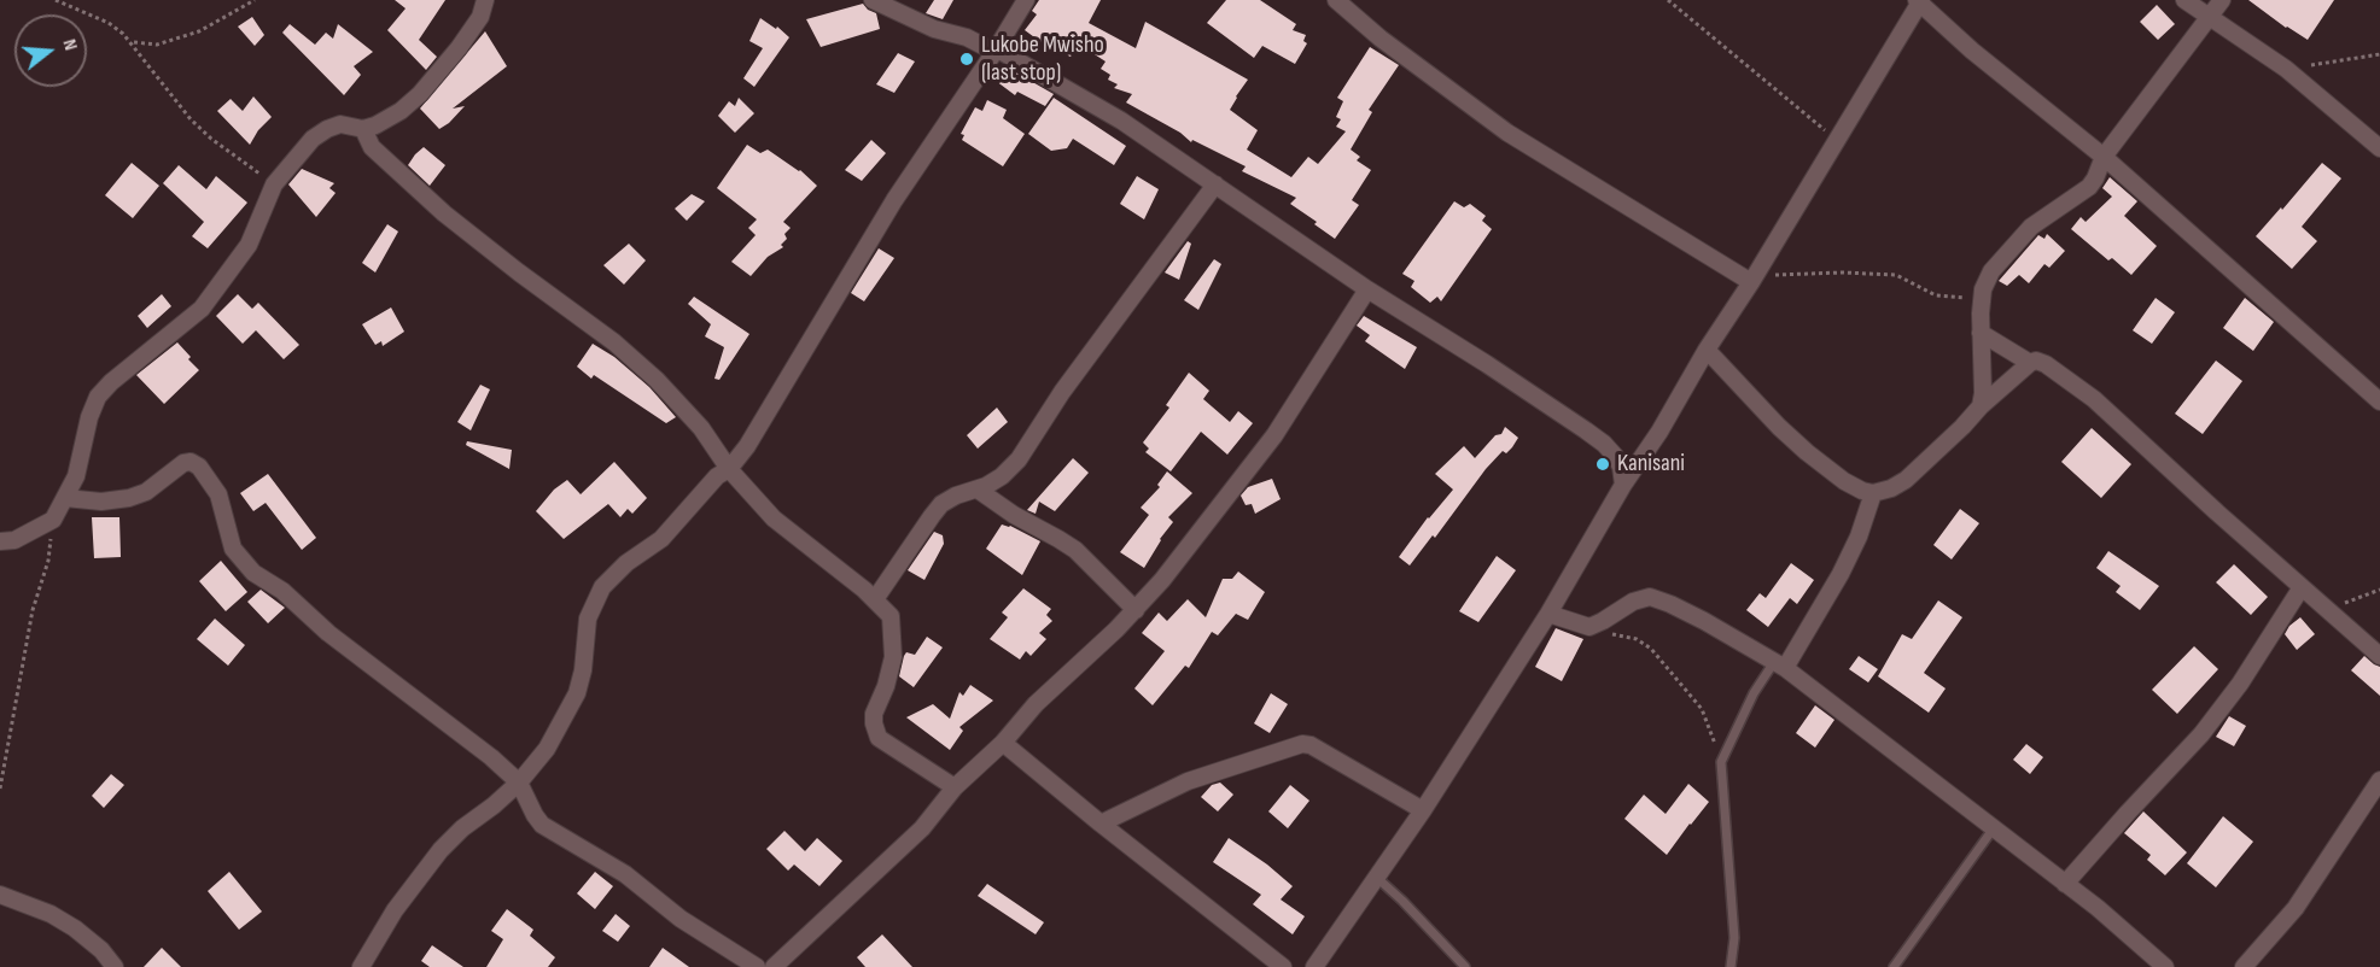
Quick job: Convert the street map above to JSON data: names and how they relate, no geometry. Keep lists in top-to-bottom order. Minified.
{"places":["Lukobe Mwisho (last stop)","Kanisani"],"north":"right"}
